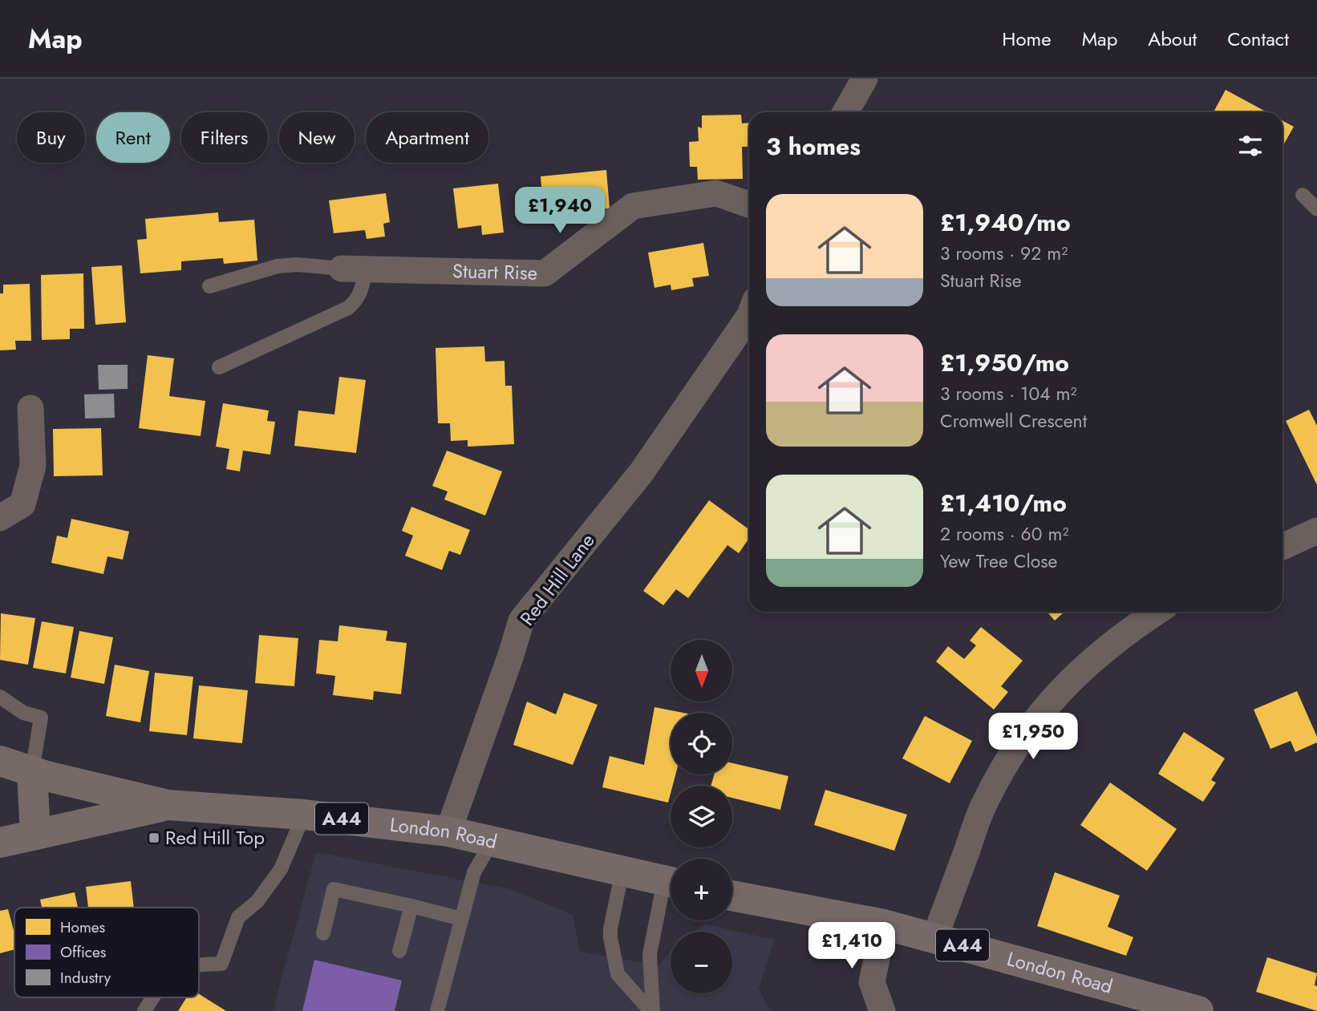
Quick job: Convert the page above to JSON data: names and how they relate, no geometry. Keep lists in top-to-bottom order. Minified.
{"streets":{"main road":["A44","London Road"],"street":["Stuart Rise","Red Hill Lane"]},"crossings":[["Red Hill Lane","London Road"],["A44","London Road"]],"places":{"transit":["Red Hill Top"]},"legend":["Homes","Offices","Industry"],"north":"bottom","page":{"header":"Map","nav":["Home","Map","About","Contact"],"chip":["Buy","Rent","Filters","New","Apartment"],"heading":"3 homes","list":[{"name":"£1,940/mo","note":"3 rooms · 92 m² · Stuart Rise"},{"name":"£1,950/mo","note":"3 rooms · 104 m² · Cromwell Crescent"},{"name":"£1,410/mo","note":"2 rooms · 60 m² · Yew Tree Close"}],"price":["£1,940","£1,950","£1,410"],"map_buttons":["+","−"]}}
